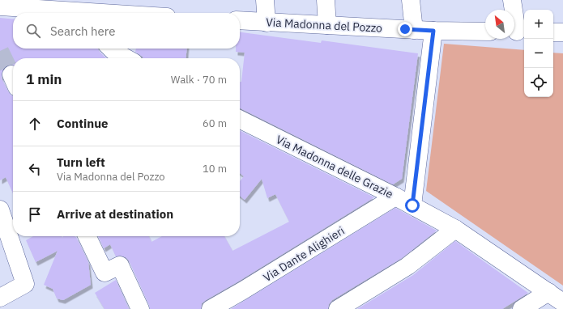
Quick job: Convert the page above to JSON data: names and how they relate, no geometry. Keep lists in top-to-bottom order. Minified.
{"streets":{"street":["Via Madonna del Pozzo","Via Madonna delle Grazie","Via Dante Alighieri"]},"crossings":[["Via Madonna delle Grazie","Via Dante Alighieri"]],"north":"top left","page":{"map_buttons":["+","−"],"search":"Search here","heading":["1 min","Walk · 70 m"],"list":[["Continue","60 m"],["Turn left","Via Madonna del Pozzo","10 m"],"Arrive at destination"]}}
